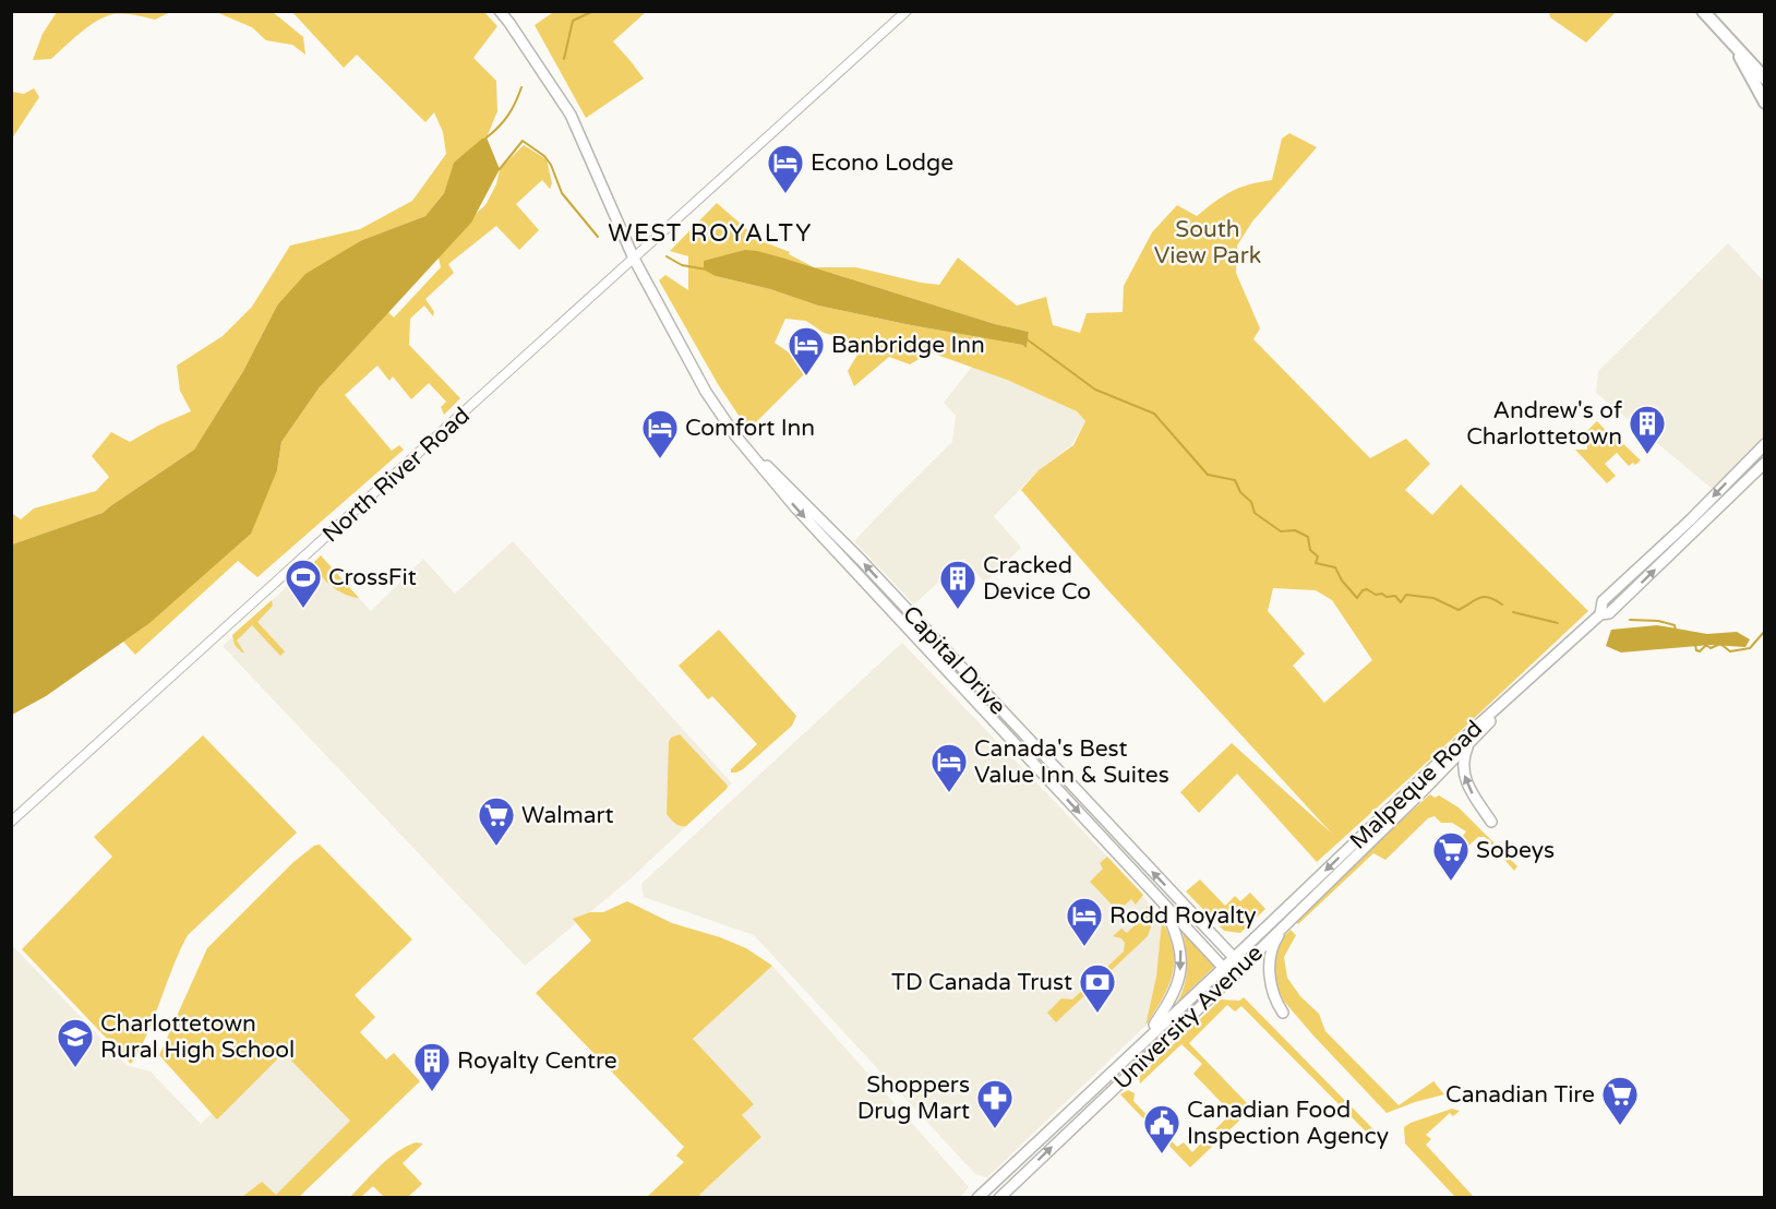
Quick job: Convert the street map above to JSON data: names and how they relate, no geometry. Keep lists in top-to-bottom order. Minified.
{"streets":{"main road":["North River Road","Capital Drive","Malpeque Road","University Avenue"]},"crossings":[["North River Road","Capital Drive"],["Capital Drive","Malpeque Road"],["Capital Drive","University Avenue"],["Malpeque Road","University Avenue"]],"districts":["WEST ROYALTY"],"parks":["South View Park"],"places":{"hotel":["Econo Lodge","Banbridge Inn","Comfort Inn","Canada's Best Value Inn & Suites","Rodd Royalty"],"building":["Andrew's of Charlottetown","Cracked Device Co","Royalty Centre"],"sports":["CrossFit"],"supermarket":["Walmart","Sobeys","Canadian Tire"],"bank":["TD Canada Trust"],"school or university":["Charlottetown Rural High School"],"pharmacy":["Shoppers Drug Mart"],"public building":["Canadian Food Inspection Agency"]}}
